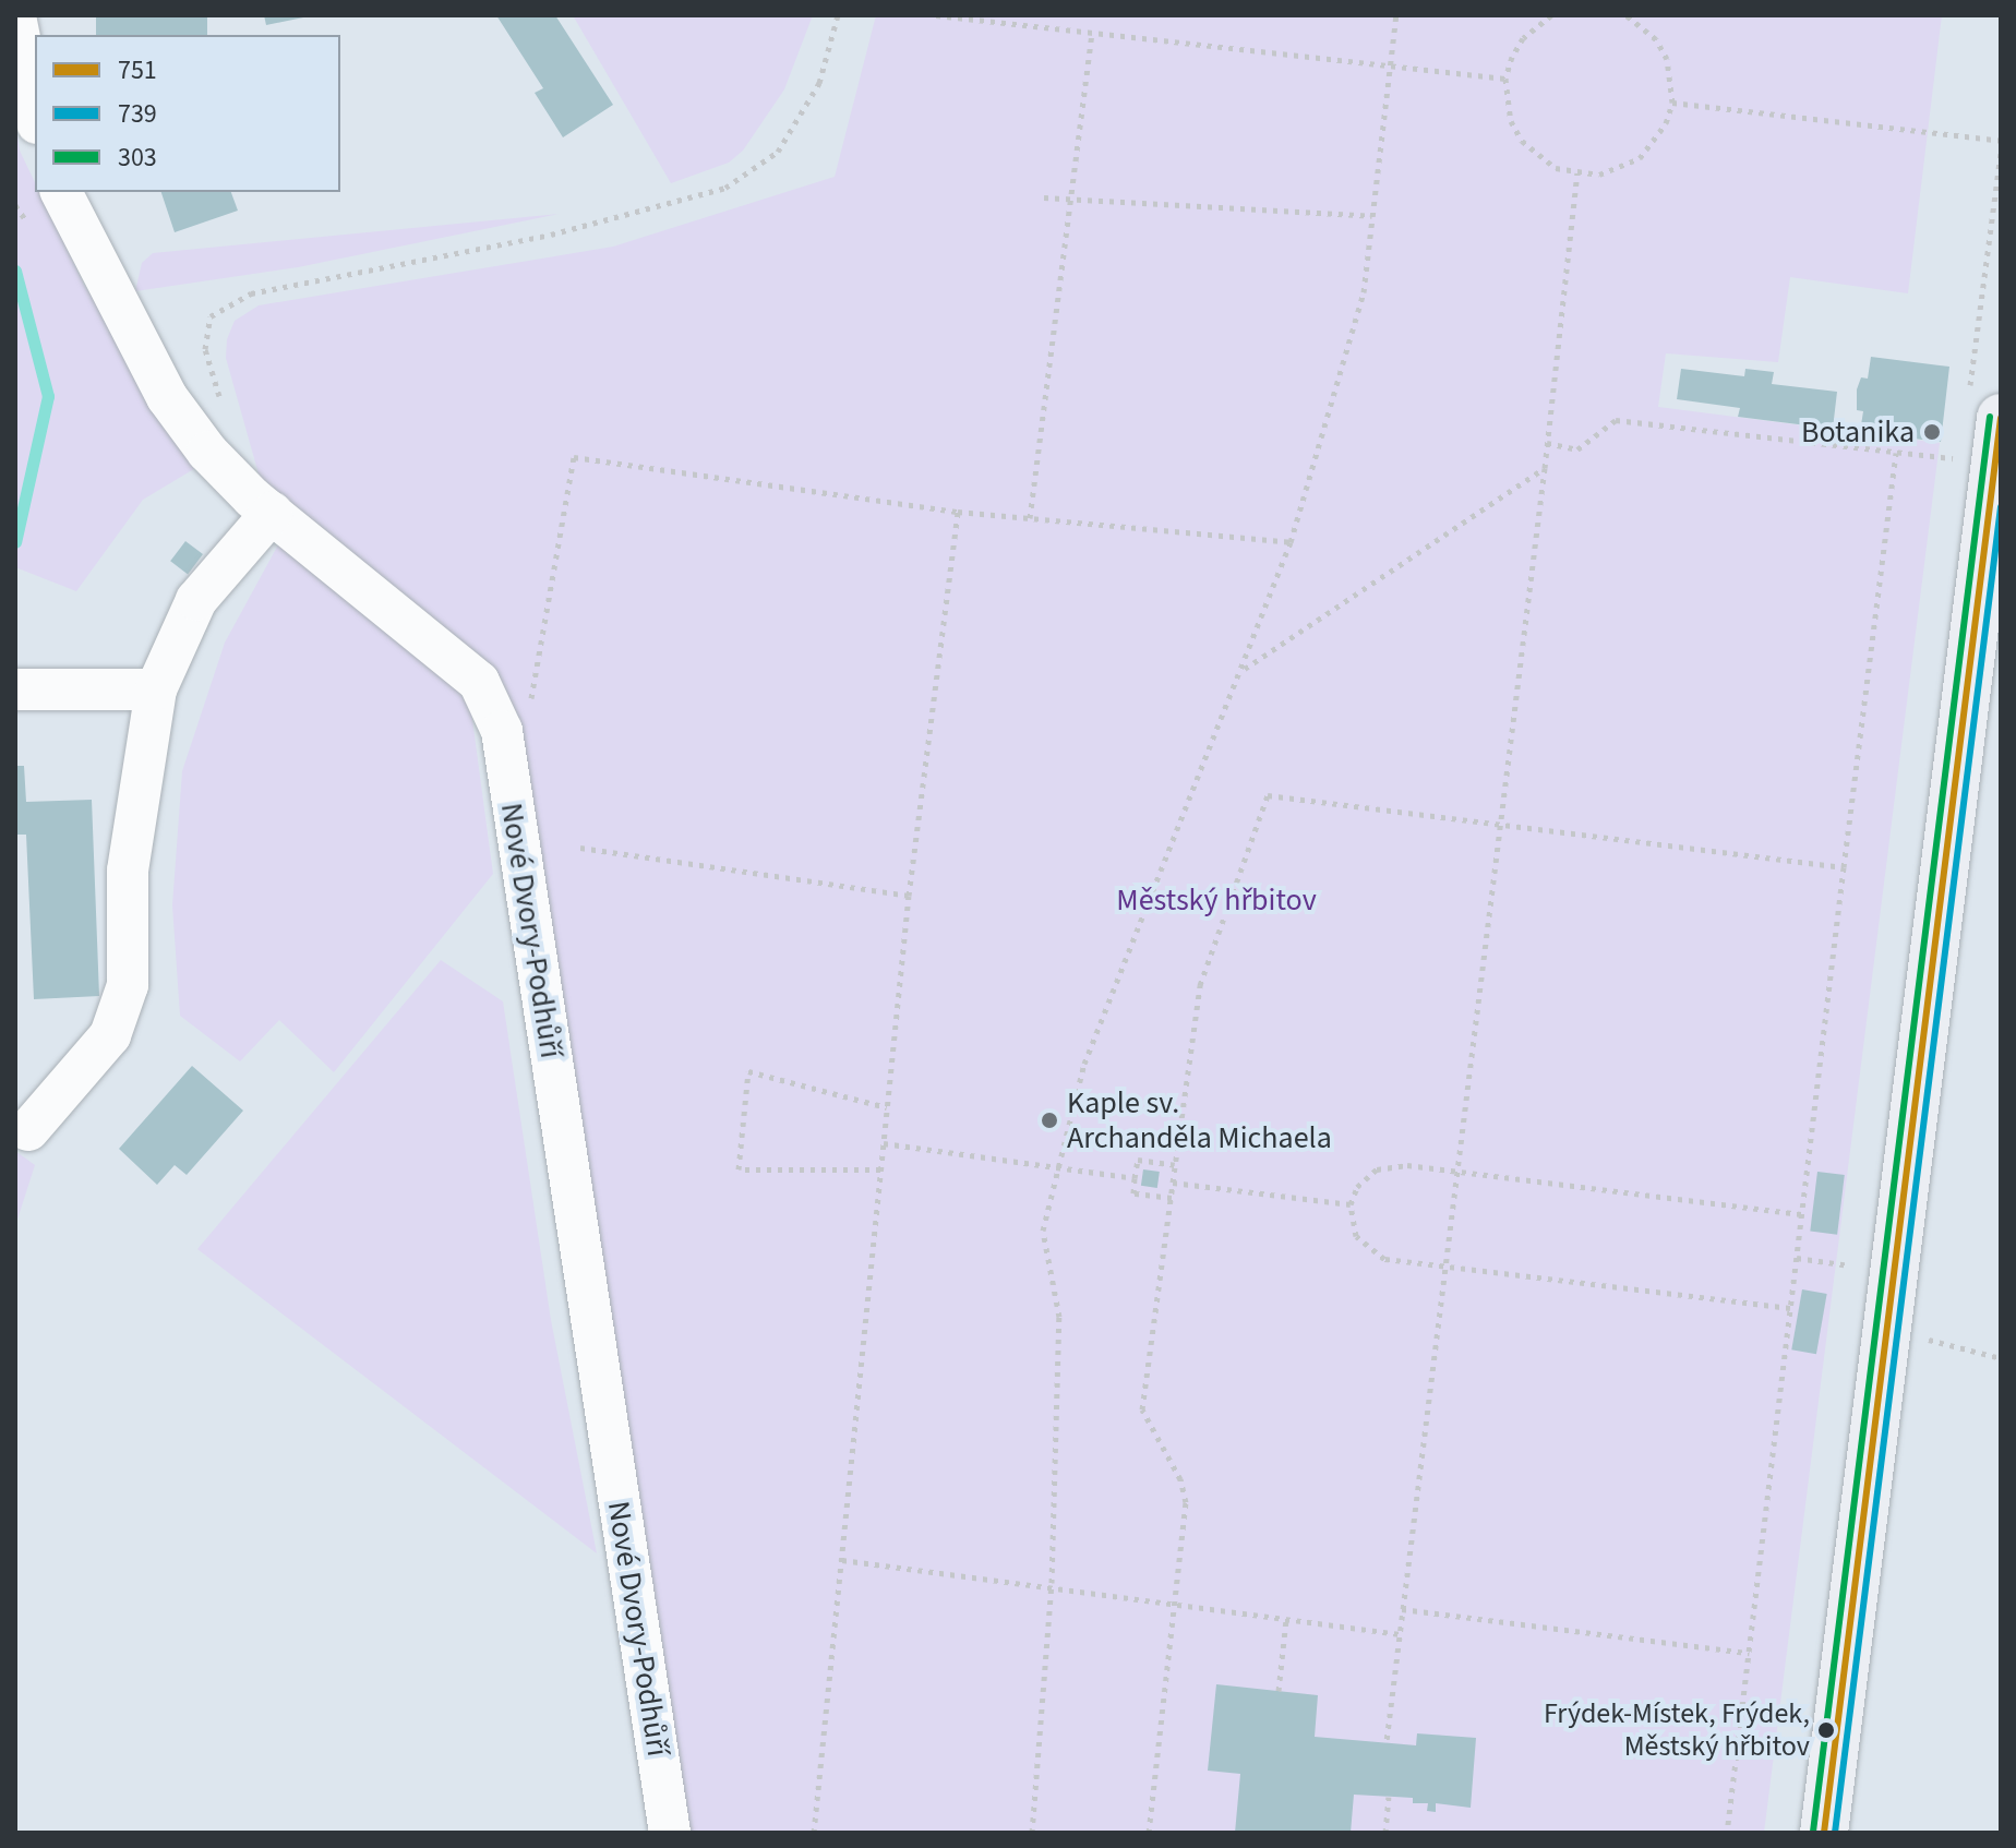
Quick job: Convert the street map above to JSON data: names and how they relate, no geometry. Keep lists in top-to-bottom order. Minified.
{"streets":{"street":["Nové Dvory-Podhůří"]},"parks":["Městský hřbitov"],"places":["Botanika","Kaple sv. Archanděla Michaela","Frýdek-Místek, Frýdek, Městský hřbitov"],"lines":["transit line 303","transit line 751","transit line 739"],"legend":["751","739","303"]}
